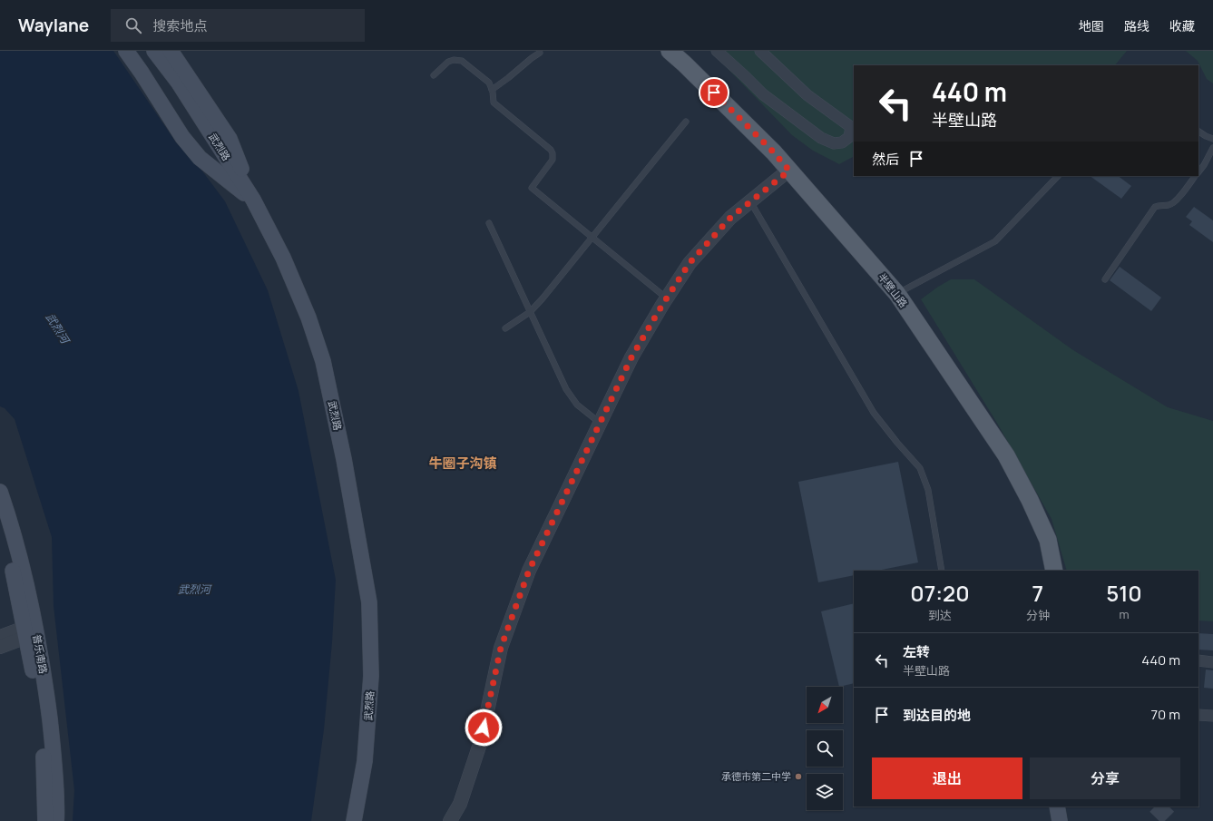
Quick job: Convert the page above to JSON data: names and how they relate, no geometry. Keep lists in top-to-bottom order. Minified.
{"streets":{"main road":["武烈路","半壁山路","普乐南路"]},"districts":["牛圈子沟镇"],"water":["武烈河"],"places":["承德市第二中学"],"north":"bottom left","page":{"header":"Waylane","search":"搜索地点","nav":["地图","路线","收藏"],"turn":["440 m","半壁山路"],"then":"然后","eta":["07:20","到达","7","分钟","510","m"],"list":[{"name":"左转","note":"半壁山路","value":"440 m"},{"name":"到达目的地","value":"70 m"}],"buttons":["退出","分享"]}}
